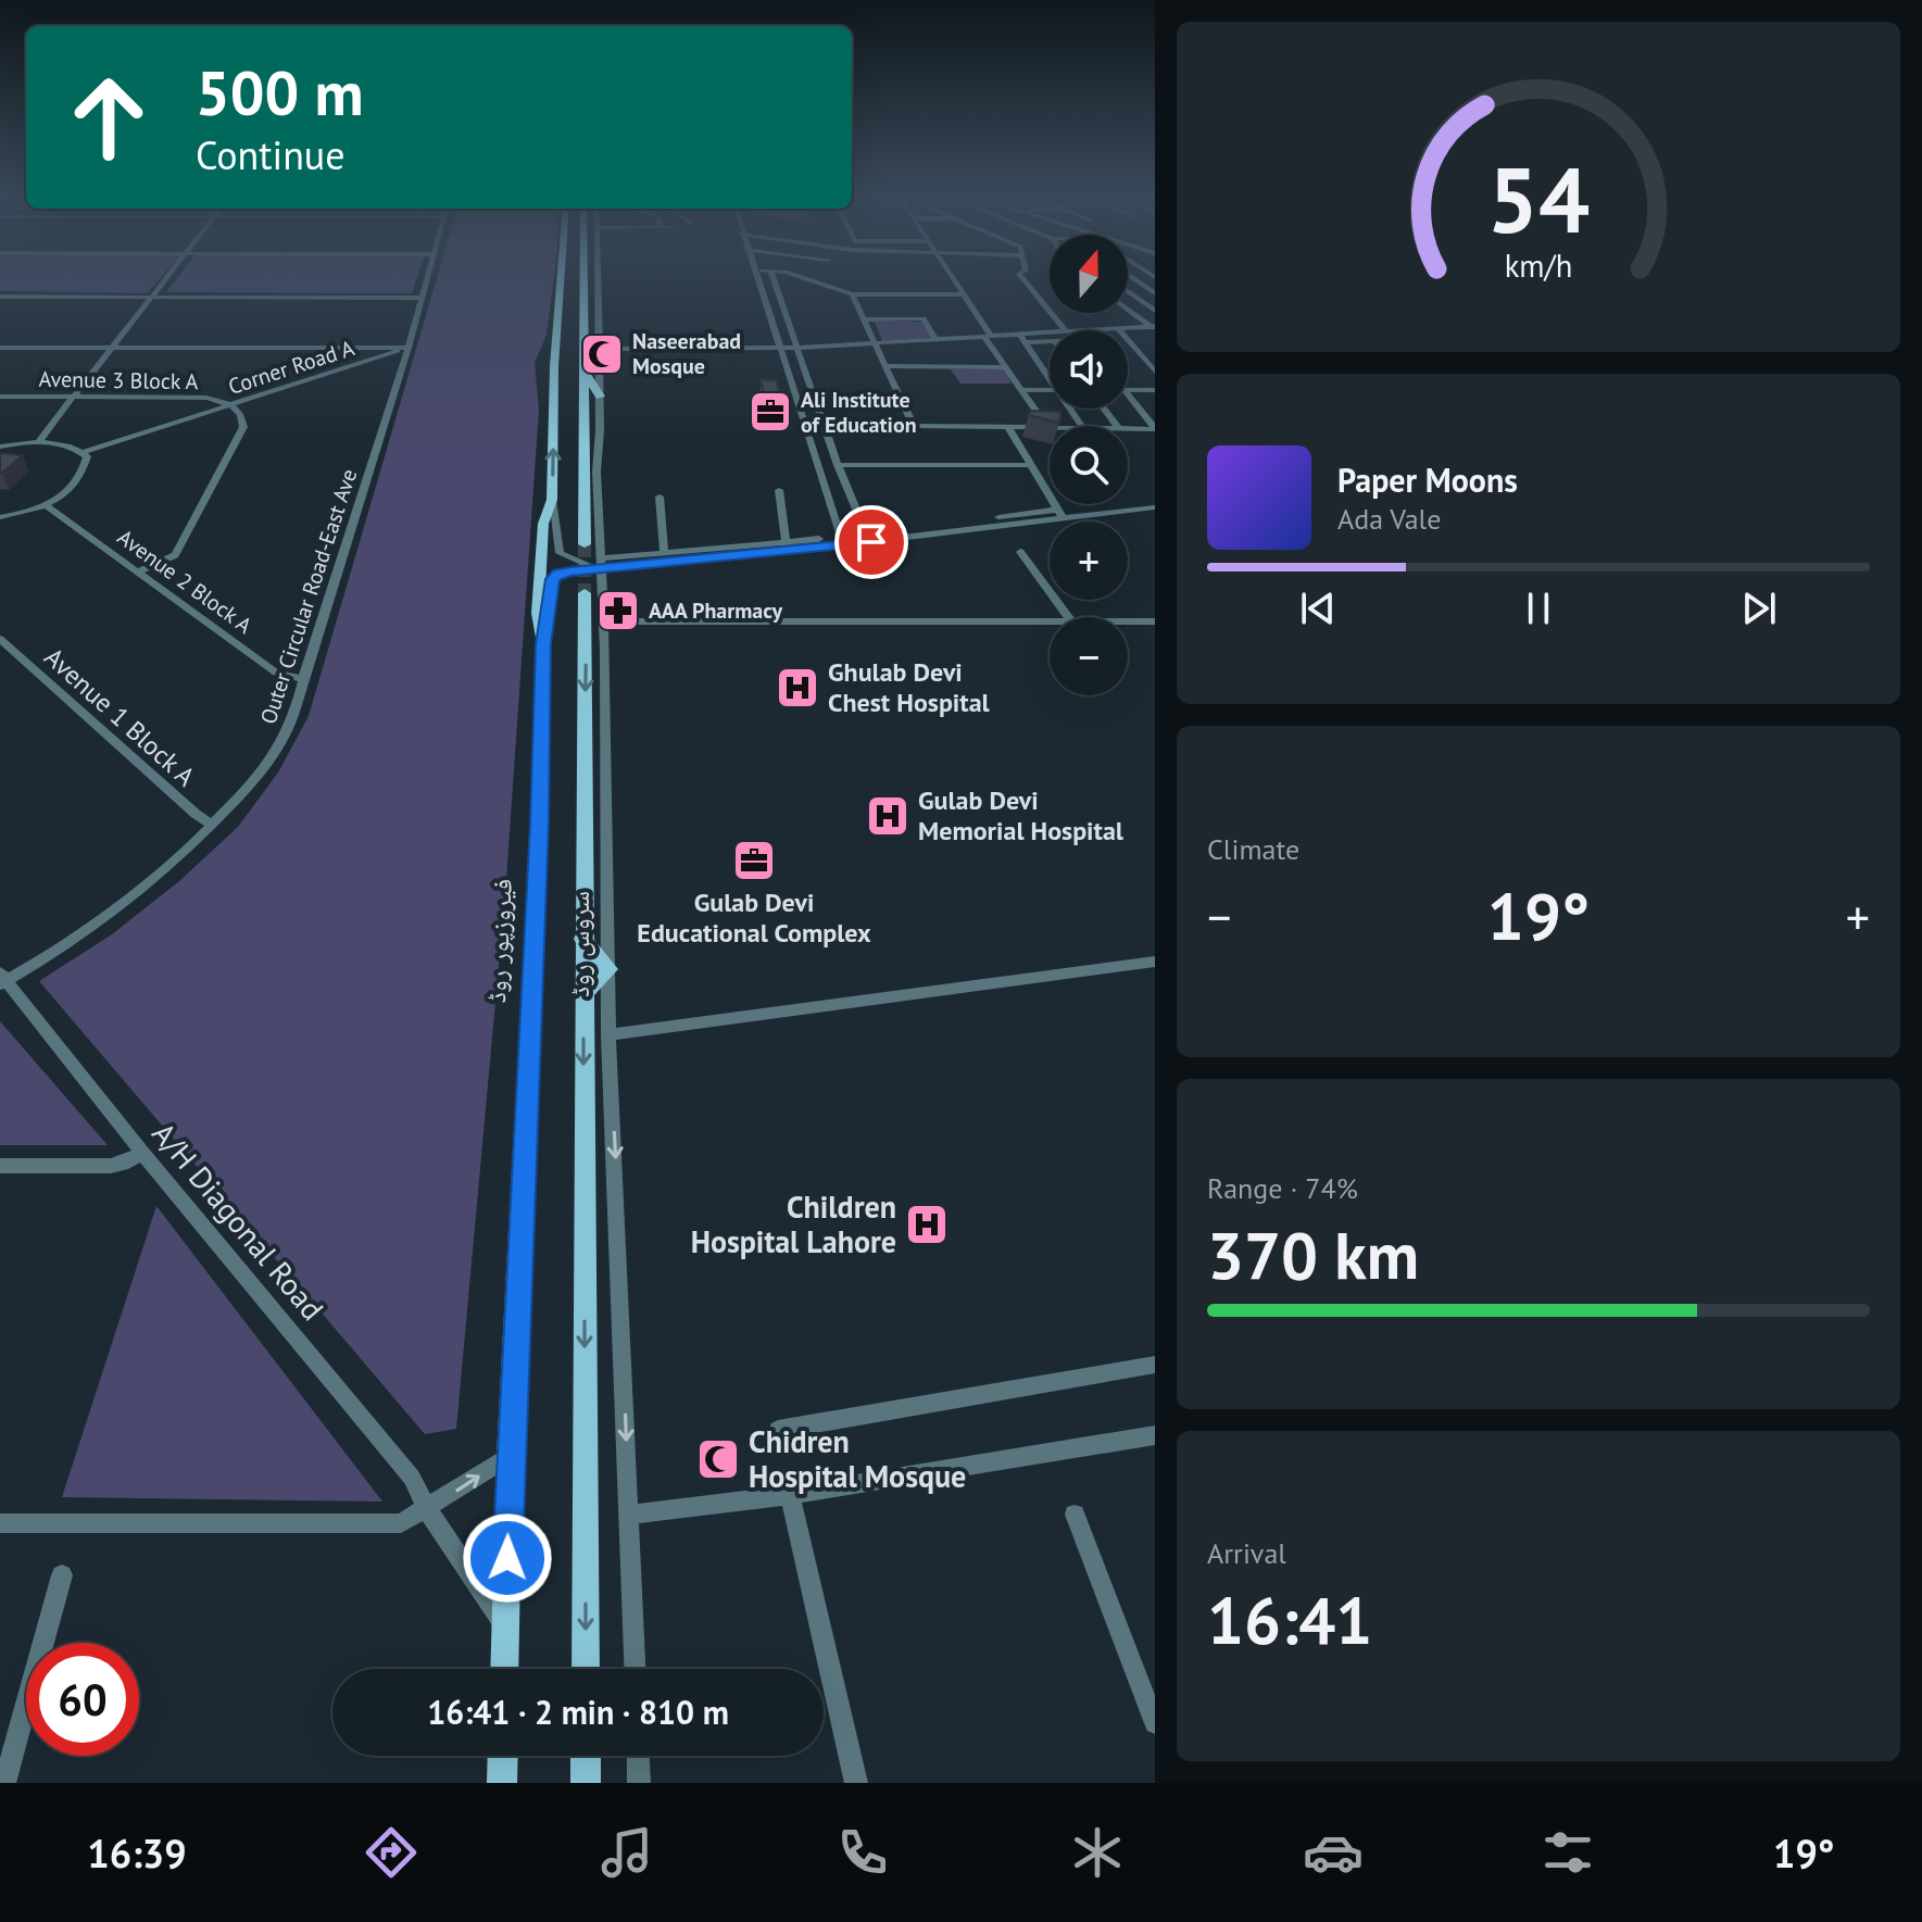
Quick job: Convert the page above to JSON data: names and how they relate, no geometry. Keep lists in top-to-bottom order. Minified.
{"streets":{"main road":["فیروزپور روڈ"],"street":["Corner Road A","Avenue 3 Block A","Avenue 2 Block A","Outer Circular Road-East Ave","Avenue 1 Block A","سروس روڈ","A/H Diagonal Road"]},"crossings":[["Corner Road A","Avenue 3 Block A"],["Corner Road A","Outer Circular Road-East Ave"],["Avenue 3 Block A","Avenue 2 Block A"],["Avenue 2 Block A","Outer Circular Road-East Ave"],["Outer Circular Road-East Ave","Avenue 1 Block A"],["Outer Circular Road-East Ave","A/H Diagonal Road"],["فیروزپور روڈ","A/H Diagonal Road"]],"places":{"mosque":["Naseerabad Mosque","Chidren Hospital Mosque"],"office":["Ali Institute of Education","Gulab Devi Educational Complex"],"pharmacy":["AAA Pharmacy"],"hospital":["Ghulab Devi Chest Hospital","Gulab Devi Memorial Hospital","Children Hospital Lahore"]},"north":"top","page":{"turn":["500 m","Continue"],"map_buttons":["+","−"],"song":["Paper Moons","Ada Vale"],"tile":["Climate",["Range · 74%","370 km"],["Arrival","16:41"]],"heat":["−","19°","+"],"limit":"60","trip":"16:41 · 2 min · 810 m","tabs":["16:39","19°"],"gauge":["54","km/h"]}}
